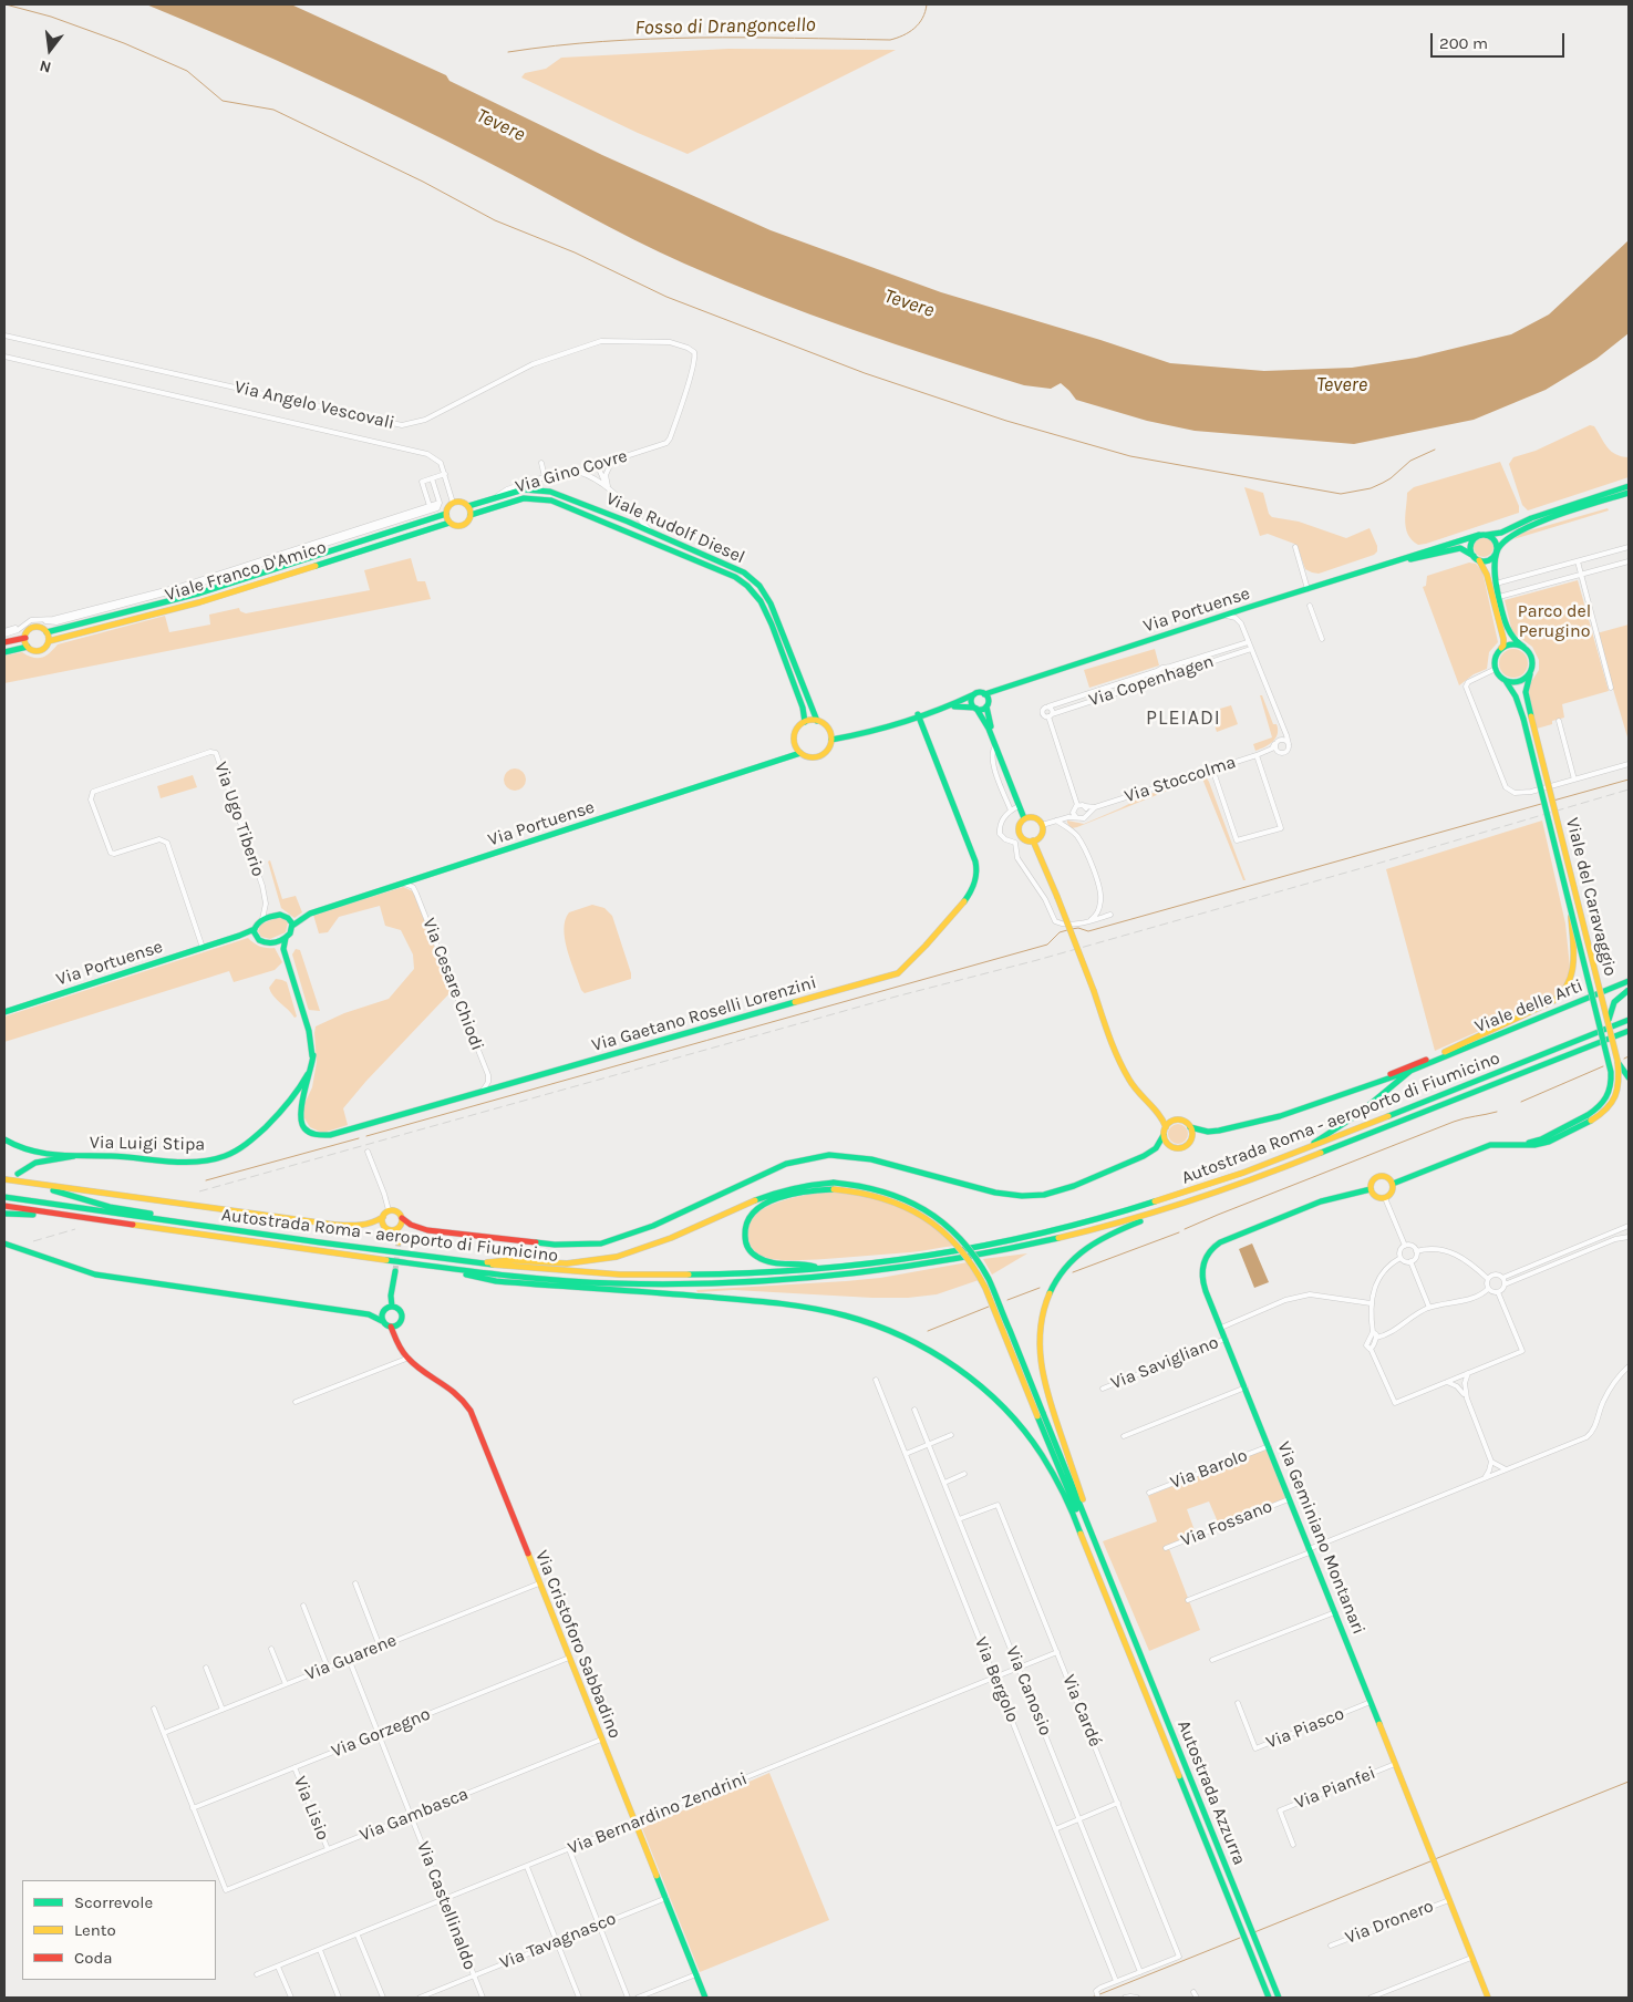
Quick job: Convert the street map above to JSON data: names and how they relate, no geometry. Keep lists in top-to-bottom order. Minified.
{"streets":{"main road":["Viale Rudolf Diesel","Viale Franco D'Amico","Via Portuense","Viale del Caravaggio","Viale delle Arti","Via Gaetano Roselli Lorenzini","Autostrada Roma - aeroporto di Fiumicino","Via Luigi Stipa","Via Geminiano Montanari","Via Cristoforo Sabbadino","Autostrada Azzurra"],"street":["Via Angelo Vescovali","Via Gino Covre","Via Copenhagen","Via Stoccolma","Via Ugo Tiberio","Via Cesare Chiodi","Via Savigliano","Via Barolo","Via Fossano","Via Guarene","Via Bergolo","Via Canosio","Via Cardé","Via Piasco","Via Gorzegno","Via Pianfei","Via Lisio","Via Bernardino Zendrini","Via Gambasca","Via Castellinaldo","Via Dronero","Via Tavagnasco"]},"crossings":[["Via Angelo Vescovali","Via Gino Covre"],["Via Gino Covre","Viale Rudolf Diesel"],["Viale Rudolf Diesel","Viale Franco D'Amico"],["Viale Rudolf Diesel","Via Portuense"],["Via Portuense","Via Ugo Tiberio"],["Via Portuense","Via Cesare Chiodi"],["Viale del Caravaggio","Viale delle Arti"],["Via Cesare Chiodi","Via Gaetano Roselli Lorenzini"],["Via Gaetano Roselli Lorenzini","Via Luigi Stipa"],["Via Savigliano","Via Geminiano Montanari"],["Via Barolo","Via Geminiano Montanari"],["Via Fossano","Via Geminiano Montanari"],["Via Geminiano Montanari","Via Piasco"],["Via Geminiano Montanari","Via Pianfei"],["Via Geminiano Montanari","Via Dronero"],["Via Cristoforo Sabbadino","Via Guarene"],["Via Cristoforo Sabbadino","Via Gorzegno"],["Via Cristoforo Sabbadino","Via Bernardino Zendrini"],["Via Cristoforo Sabbadino","Via Gambasca"],["Via Cristoforo Sabbadino","Via Tavagnasco"],["Via Guarene","Via Castellinaldo"],["Via Bergolo","Via Bernardino Zendrini"],["Via Canosio","Via Cardé"],["Via Canosio","Via Bernardino Zendrini"],["Via Cardé","Via Bernardino Zendrini"],["Via Gorzegno","Via Lisio"],["Via Gorzegno","Via Gambasca"],["Via Gorzegno","Via Castellinaldo"],["Via Lisio","Via Gambasca"],["Via Bernardino Zendrini","Via Castellinaldo"],["Via Gambasca","Via Castellinaldo"],["Via Castellinaldo","Via Tavagnasco"]],"districts":["PLEIADI"],"water":["Fosso di Drangoncello","Tevere"],"parks":["Parco del Perugino"],"legend":["Scorrevole","Lento","Coda"],"scale_bar":"200 m","north":"bottom"}
